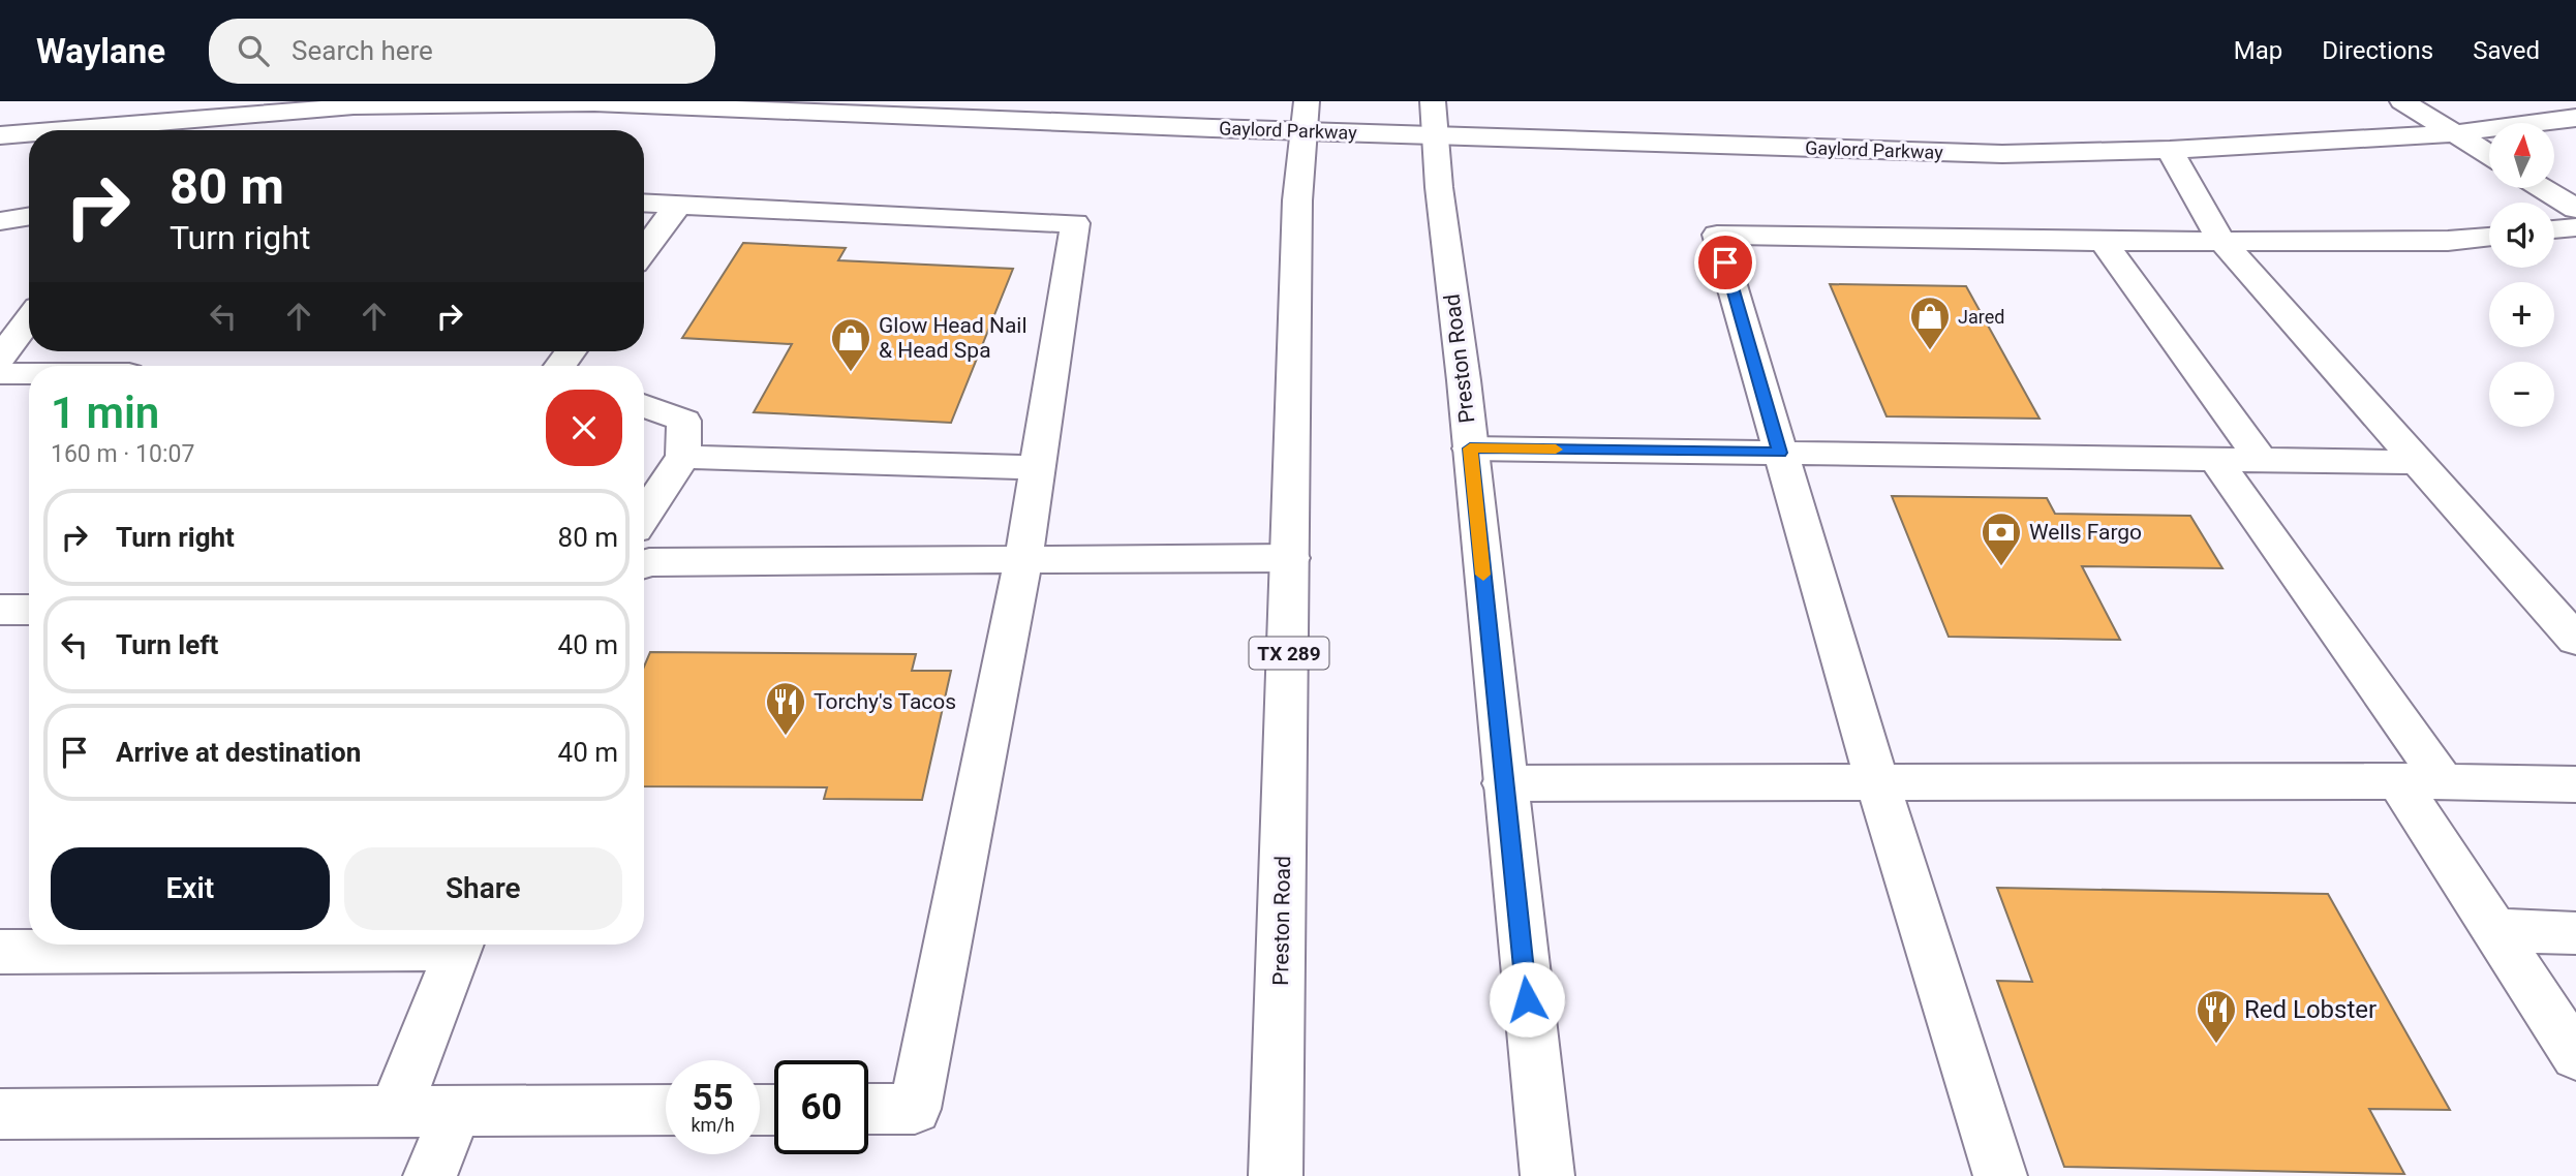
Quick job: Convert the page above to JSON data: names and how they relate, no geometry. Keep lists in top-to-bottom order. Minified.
{"streets":{"street":["Gaylord Parkway","Preston Road","TX 289"]},"crossings":[["Gaylord Parkway","Preston Road"]],"places":{"shop":["Jared","Glow Head Nail & Head Spa"],"bank":["Wells Fargo"],"restaurant":["Torchy's Tacos","Red Lobster"]},"north":"top","page":{"header":"Waylane","search":"Search here","nav":["Map","Directions","Saved"],"map_buttons":["+","−"],"turn":["80 m","Turn right"],"heading":["1 min","160 m · 10:07"],"list":[{"name":"Turn right","value":"80 m"},{"name":"Turn left","value":"40 m"},{"name":"Arrive at destination","value":"40 m"}],"buttons":["Exit","Share"],"speed":"55 km/h","limit":"60"}}
